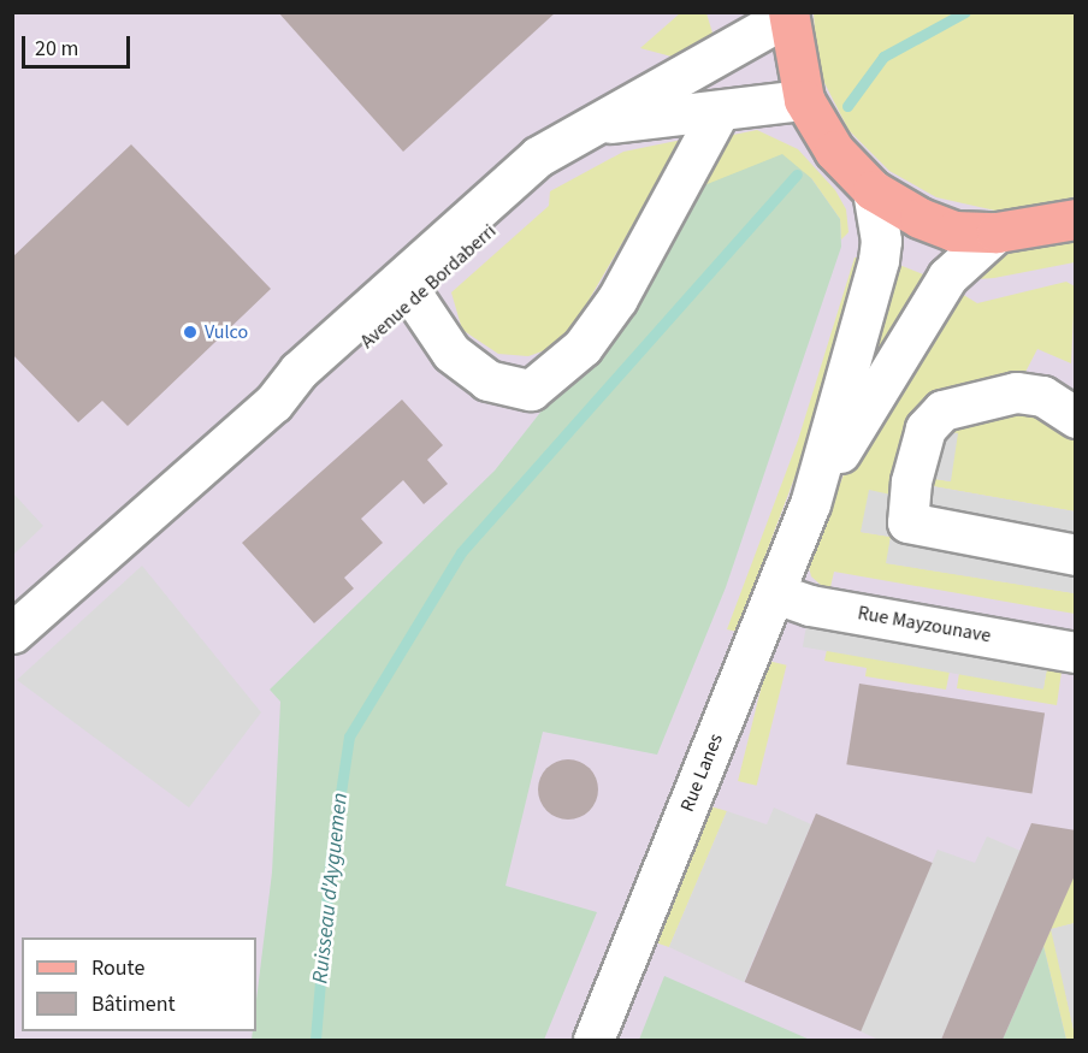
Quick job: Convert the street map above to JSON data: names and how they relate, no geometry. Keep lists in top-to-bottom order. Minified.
{"streets":{"street":["Avenue de Bordaberri","Rue Mayzounave","Rue Lanes"]},"crossings":[["Rue Mayzounave","Rue Lanes"]],"water":["Ruisseau d'Ayguemen"],"places":["Vulco"],"legend":["Route","Bâtiment"],"scale_bar":"20 m"}
